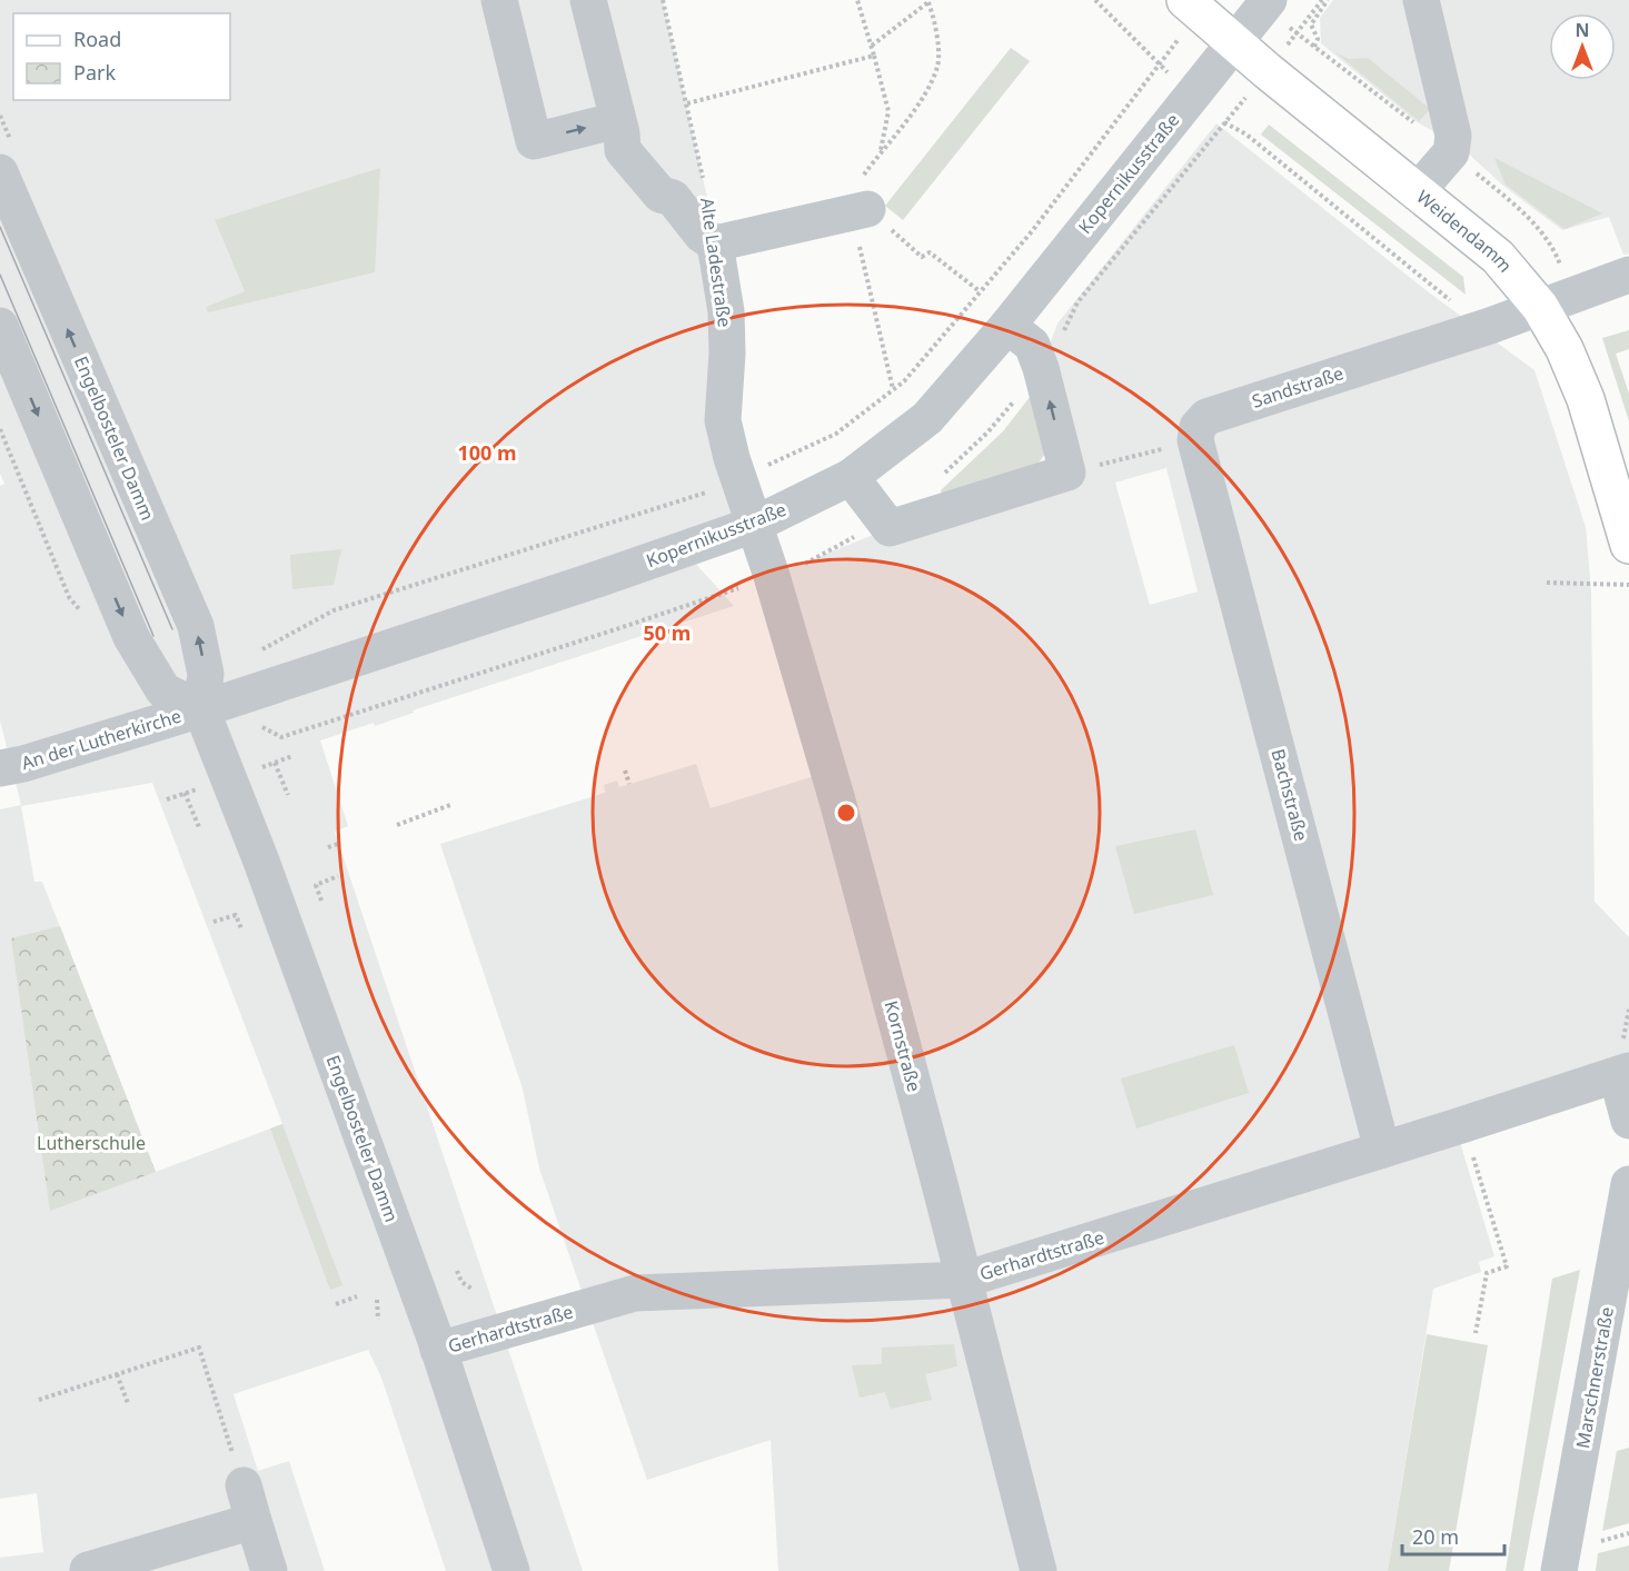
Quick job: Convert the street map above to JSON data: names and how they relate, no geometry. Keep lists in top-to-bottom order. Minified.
{"streets":{"main road":["Weidendamm"],"street":["Kopernikusstraße","Alte Ladestraße","Sandstraße","Engelbosteler Damm","An der Lutherkirche","Bachstraße","Kornstraße","Gerhardtstraße","Marschnerstraße"]},"crossings":[["Kopernikusstraße","Weidendamm"],["Kopernikusstraße","Alte Ladestraße"],["Kopernikusstraße","Engelbosteler Damm"],["Kopernikusstraße","An der Lutherkirche"],["Kopernikusstraße","Kornstraße"],["Weidendamm","Sandstraße"],["Alte Ladestraße","Kornstraße"],["Sandstraße","Bachstraße"],["Engelbosteler Damm","An der Lutherkirche"],["Engelbosteler Damm","Gerhardtstraße"],["Bachstraße","Gerhardtstraße"],["Kornstraße","Gerhardtstraße"]],"parks":["Lutherschule"],"legend":["Road","Park"],"scale_bar":"20 m","north":"top","rings":["100 m","50 m"]}
